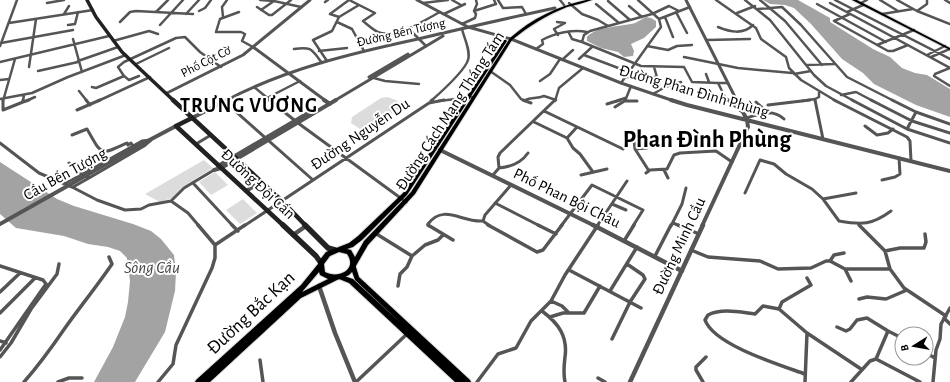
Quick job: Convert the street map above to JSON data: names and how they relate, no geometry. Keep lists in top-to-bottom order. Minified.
{"streets":{"main road":["Đường Bến Tượng","Đường Cách Mạng Tháng Tám","Đường Đội Cấn","Đường Bắc Kạn"],"street":["Phố Cột Cờ","Đường Phan Đình Phùng","Đường Nguyễn Du","Cầu Bến Tượng","Phố Phan Bội Châu","Đường Minh Cầu"]},"crossings":[["Đường Bến Tượng","Đường Phan Đình Phùng"],["Đường Bến Tượng","Đường Cách Mạng Tháng Tám"],["Đường Bến Tượng","Cầu Bến Tượng"],["Đường Bến Tượng","Đường Đội Cấn"],["Phố Cột Cờ","Đường Đội Cấn"],["Đường Phan Đình Phùng","Đường Cách Mạng Tháng Tám"],["Đường Phan Đình Phùng","Đường Minh Cầu"],["Đường Cách Mạng Tháng Tám","Đường Nguyễn Du"],["Đường Cách Mạng Tháng Tám","Đường Đội Cấn"],["Đường Cách Mạng Tháng Tám","Phố Phan Bội Châu"],["Đường Cách Mạng Tháng Tám","Đường Bắc Kạn"],["Đường Nguyễn Du","Đường Đội Cấn"],["Đường Đội Cấn","Đường Bắc Kạn"],["Phố Phan Bội Châu","Đường Minh Cầu"]],"districts":["TRƯNG VƯƠNG","Phan Đình Phùng"],"water":["Sông Cầu"],"north":"left"}
